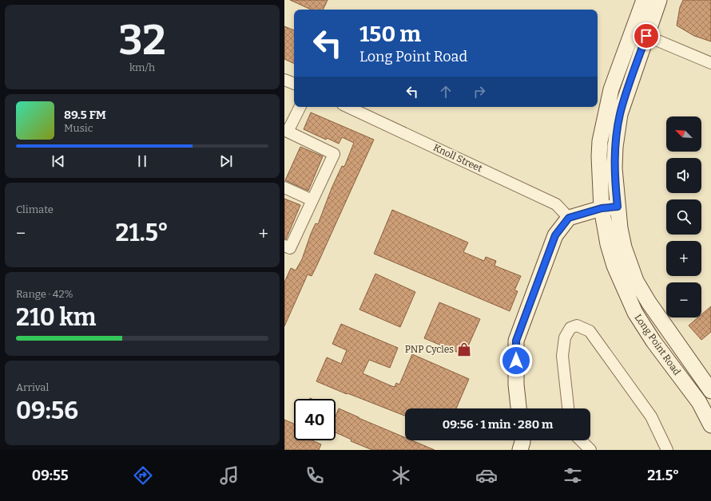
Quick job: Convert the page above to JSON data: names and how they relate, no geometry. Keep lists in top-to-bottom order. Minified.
{"streets":{"main road":["Long Point Road"],"street":["Knoll Street"]},"places":{"shop":["PNP Cycles"]},"north":"top left","page":{"tile":[["32","km/h"],"Climate",["Range · 42%","210 km"],["Arrival","09:56"]],"turn":["150 m","Long Point Road"],"song":["89.5 FM","Music"],"map_buttons":["+","−"],"heat":["−","21.5°","+"],"limit":"40","trip":"09:56 · 1 min · 280 m","tabs":["09:55","21.5°"]}}
